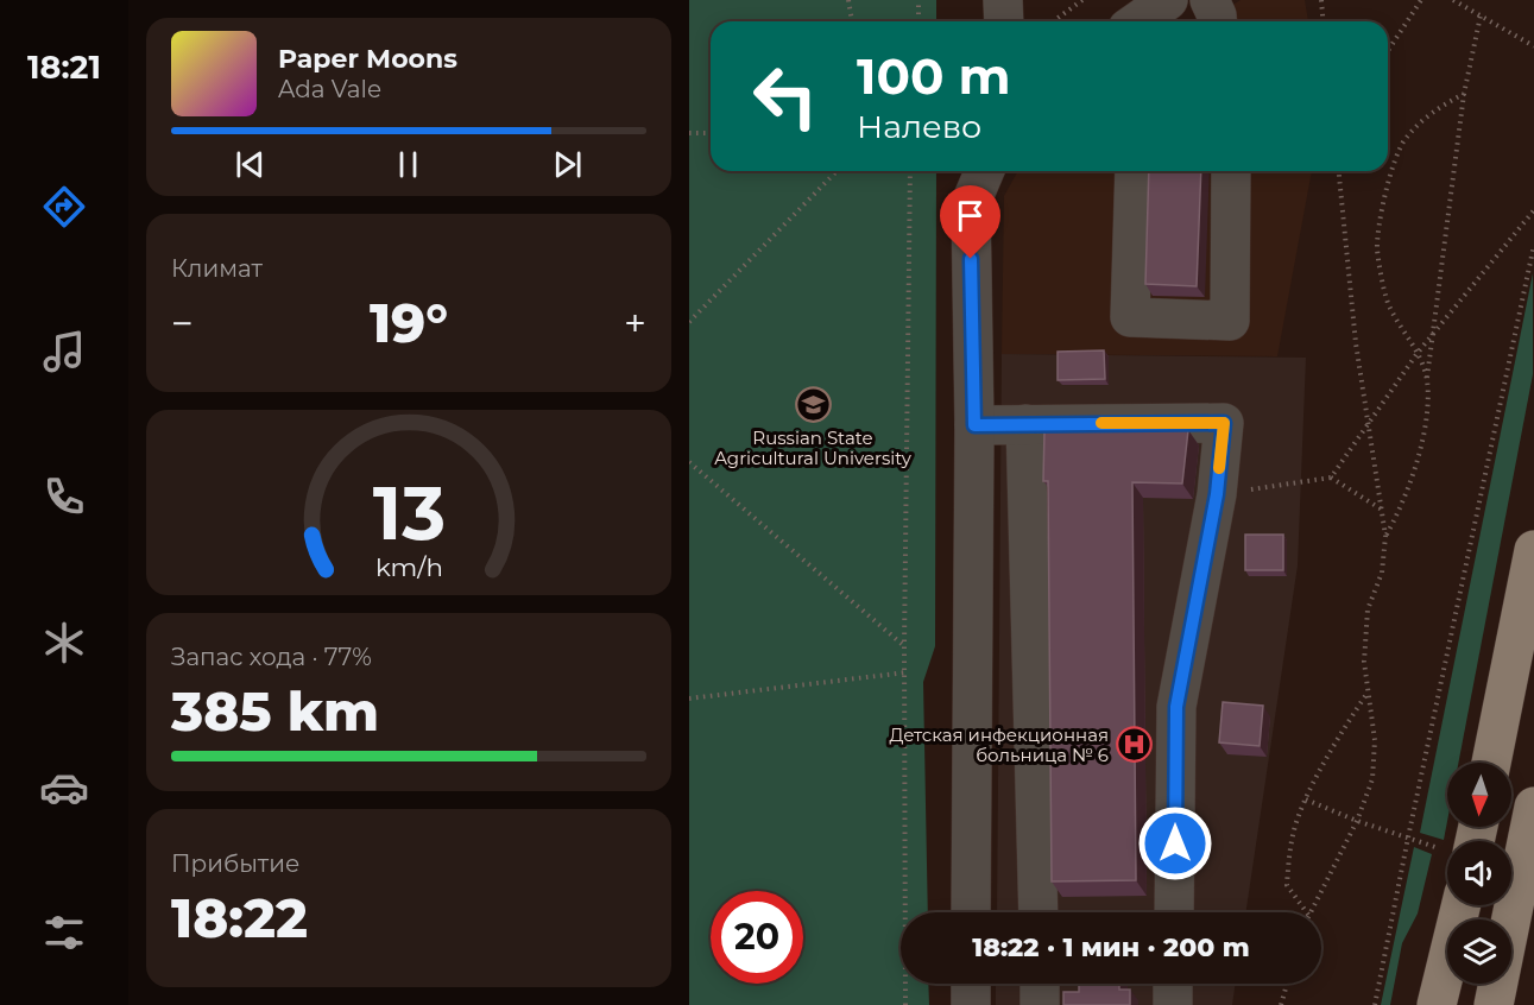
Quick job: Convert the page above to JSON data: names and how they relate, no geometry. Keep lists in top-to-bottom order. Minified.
{"places":{"school or university":["Russian State Agricultural University"],"hospital":["Детская инфекционная больница № 6"]},"north":"bottom","page":{"tabs":"18:21","turn":["100 m","Налево"],"song":["Paper Moons","Ada Vale"],"tile":["Климат",["Запас хода · 77%","385 km"],["Прибытие","18:22"]],"heat":["−","19°","+"],"limit":"20","trip":"18:22 · 1 мин · 200 m","gauge":["13","km/h"]}}
